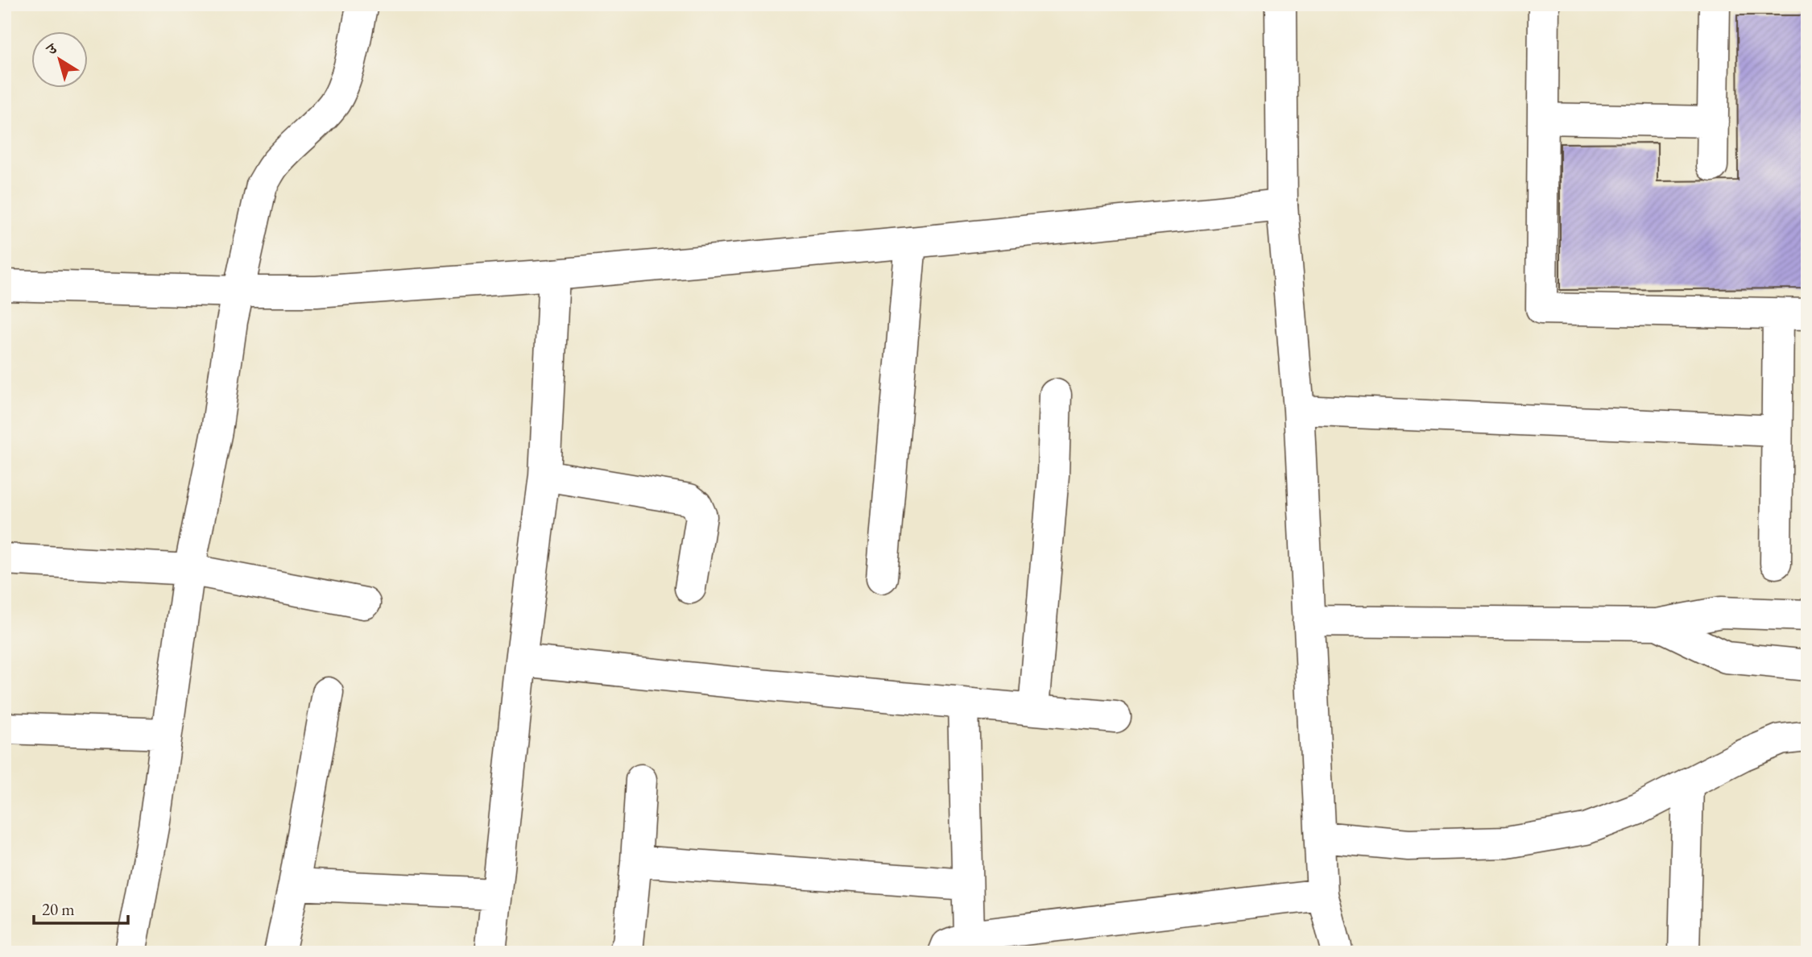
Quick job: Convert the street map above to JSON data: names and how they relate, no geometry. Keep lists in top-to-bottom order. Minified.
{"scale_bar":"20 m","north":"top left"}
